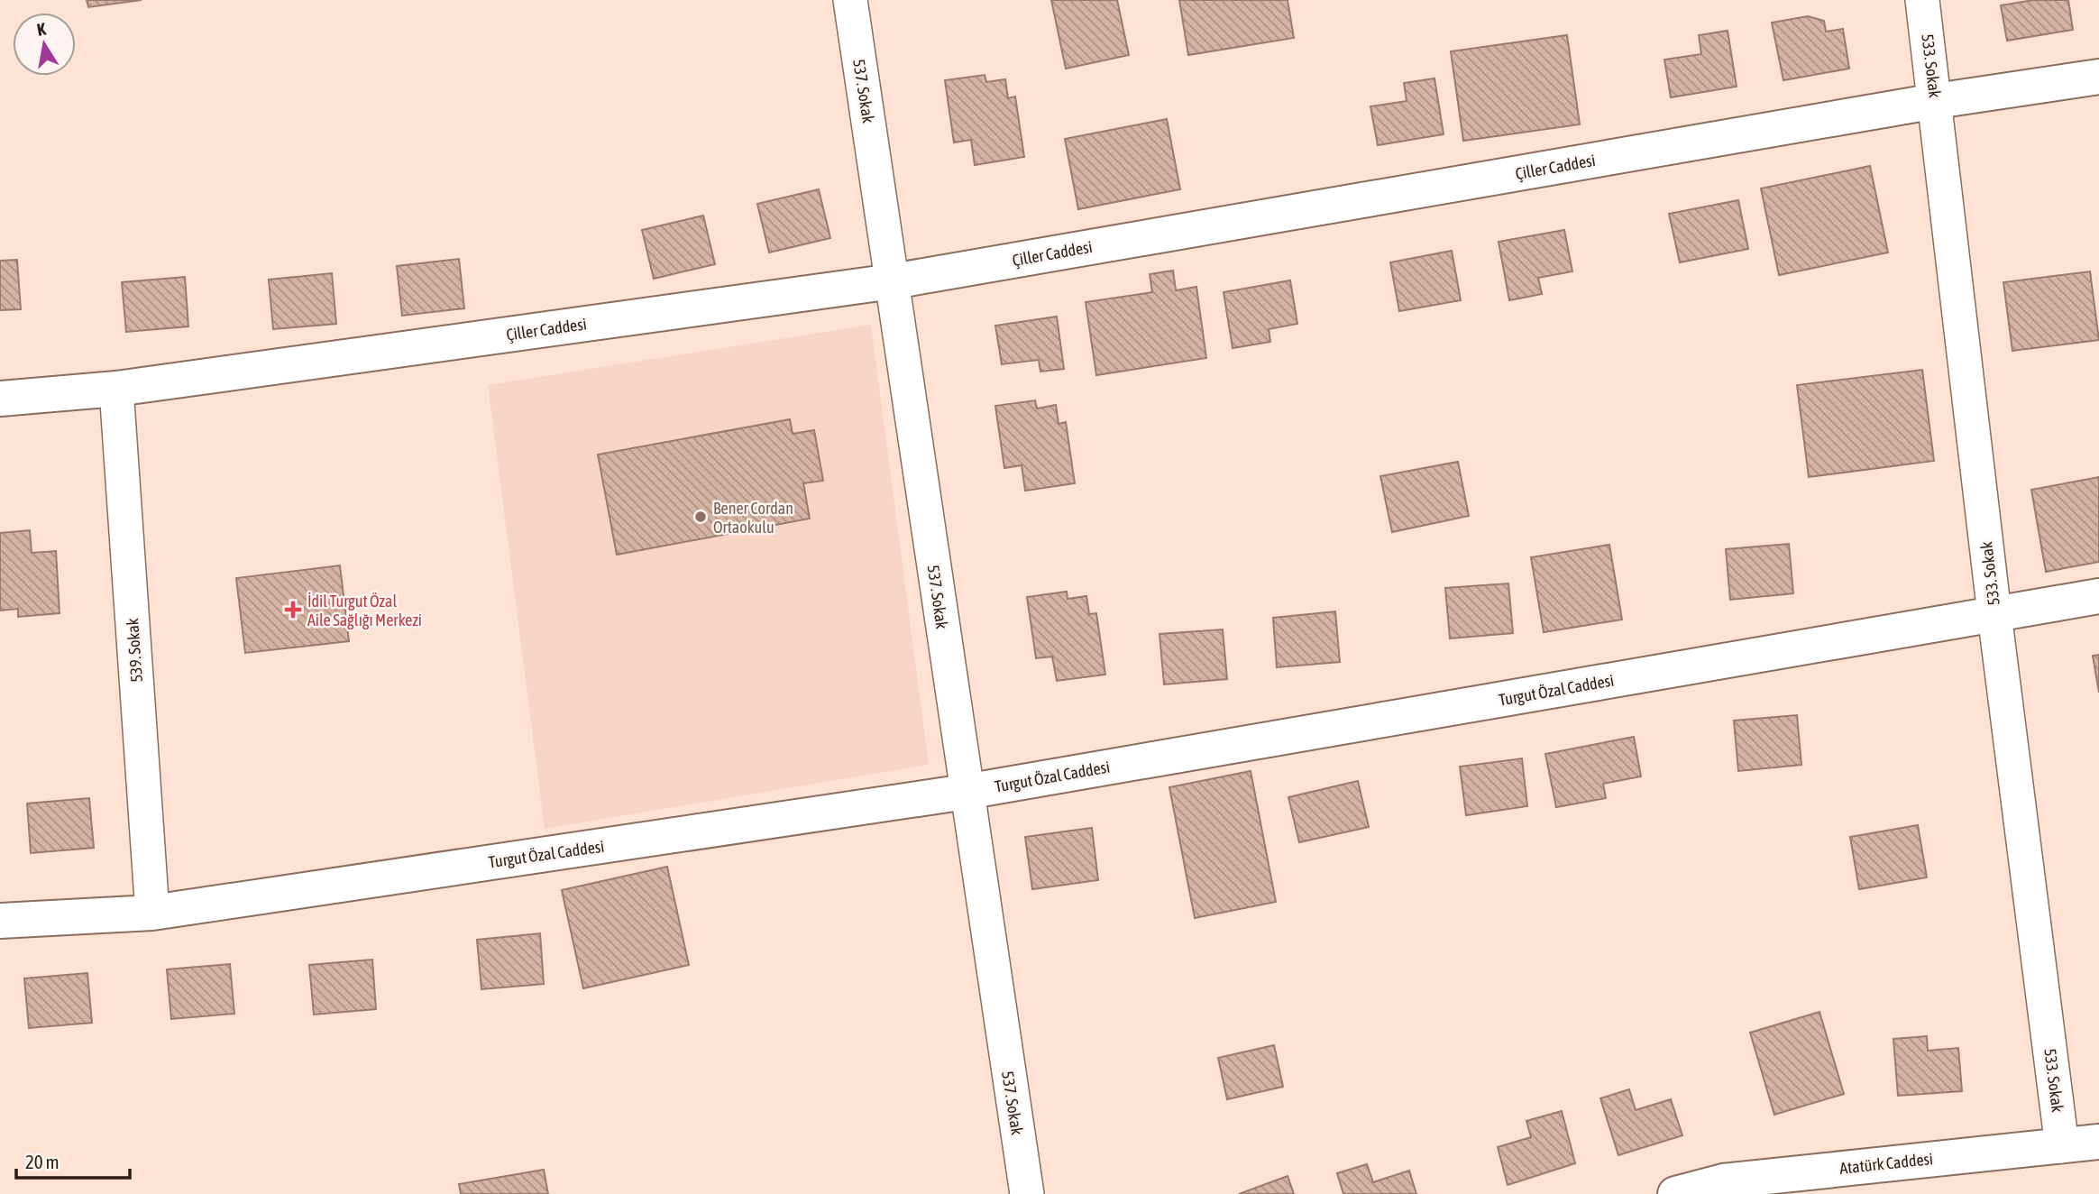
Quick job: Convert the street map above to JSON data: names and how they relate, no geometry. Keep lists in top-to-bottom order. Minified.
{"streets":{"street":["533. Sokak","537. Sokak","Çiller Caddesi","539. Sokak","Turgut Özal Caddesi","Atatürk Caddesi"]},"crossings":[["533. Sokak","Çiller Caddesi"],["533. Sokak","Turgut Özal Caddesi"],["533. Sokak","Atatürk Caddesi"],["537. Sokak","Çiller Caddesi"],["537. Sokak","Turgut Özal Caddesi"],["Çiller Caddesi","539. Sokak"],["539. Sokak","Turgut Özal Caddesi"]],"places":{"other":["Bener Cordan Ortaokulu"],"health":["İdil Turgut Özal Aile Sağlığı Merkezi"]},"scale_bar":"20 m","north":"top"}
